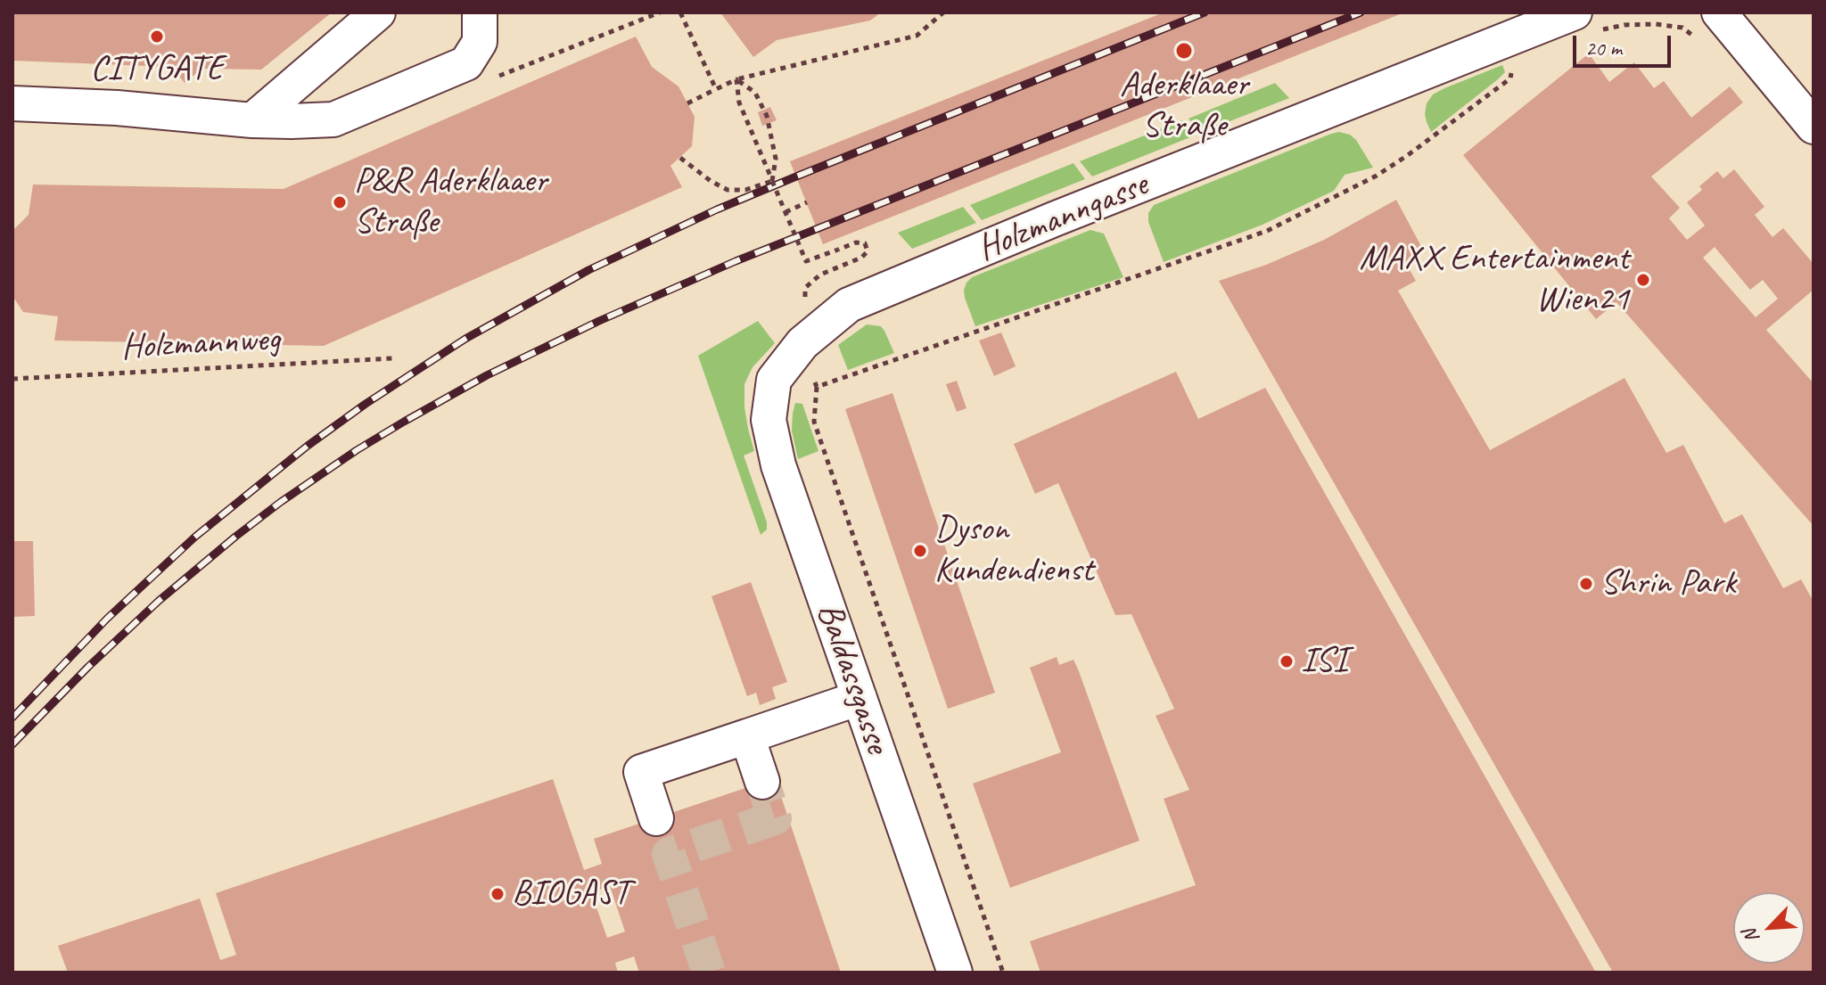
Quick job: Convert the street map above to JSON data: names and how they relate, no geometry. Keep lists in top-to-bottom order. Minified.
{"streets":{"street":["Holzmanngasse","Baldassgasse"],"path":["Holzmannweg"]},"crossings":[["Holzmanngasse","Baldassgasse"]],"places":["CITYGATE","Aderklaaer Straße","P&R Aderklaaer Straße","MAXX Entertainment Wien21","Dyson Kundendienst","Shrin Park","ISI","BIOGAST"],"scale_bar":"20 m","north":"bottom left"}
